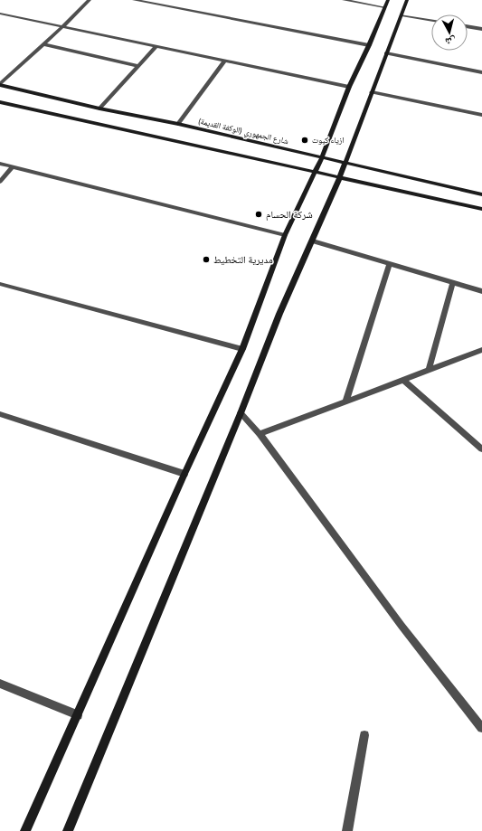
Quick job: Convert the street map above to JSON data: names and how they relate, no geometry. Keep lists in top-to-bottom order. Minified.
{"streets":{"main road":["شارع الجمهوري (الوكفة القديمة)"]},"places":["ازياء كيوت","شركة الحسام","مديرية التخطيط"],"north":"bottom"}
